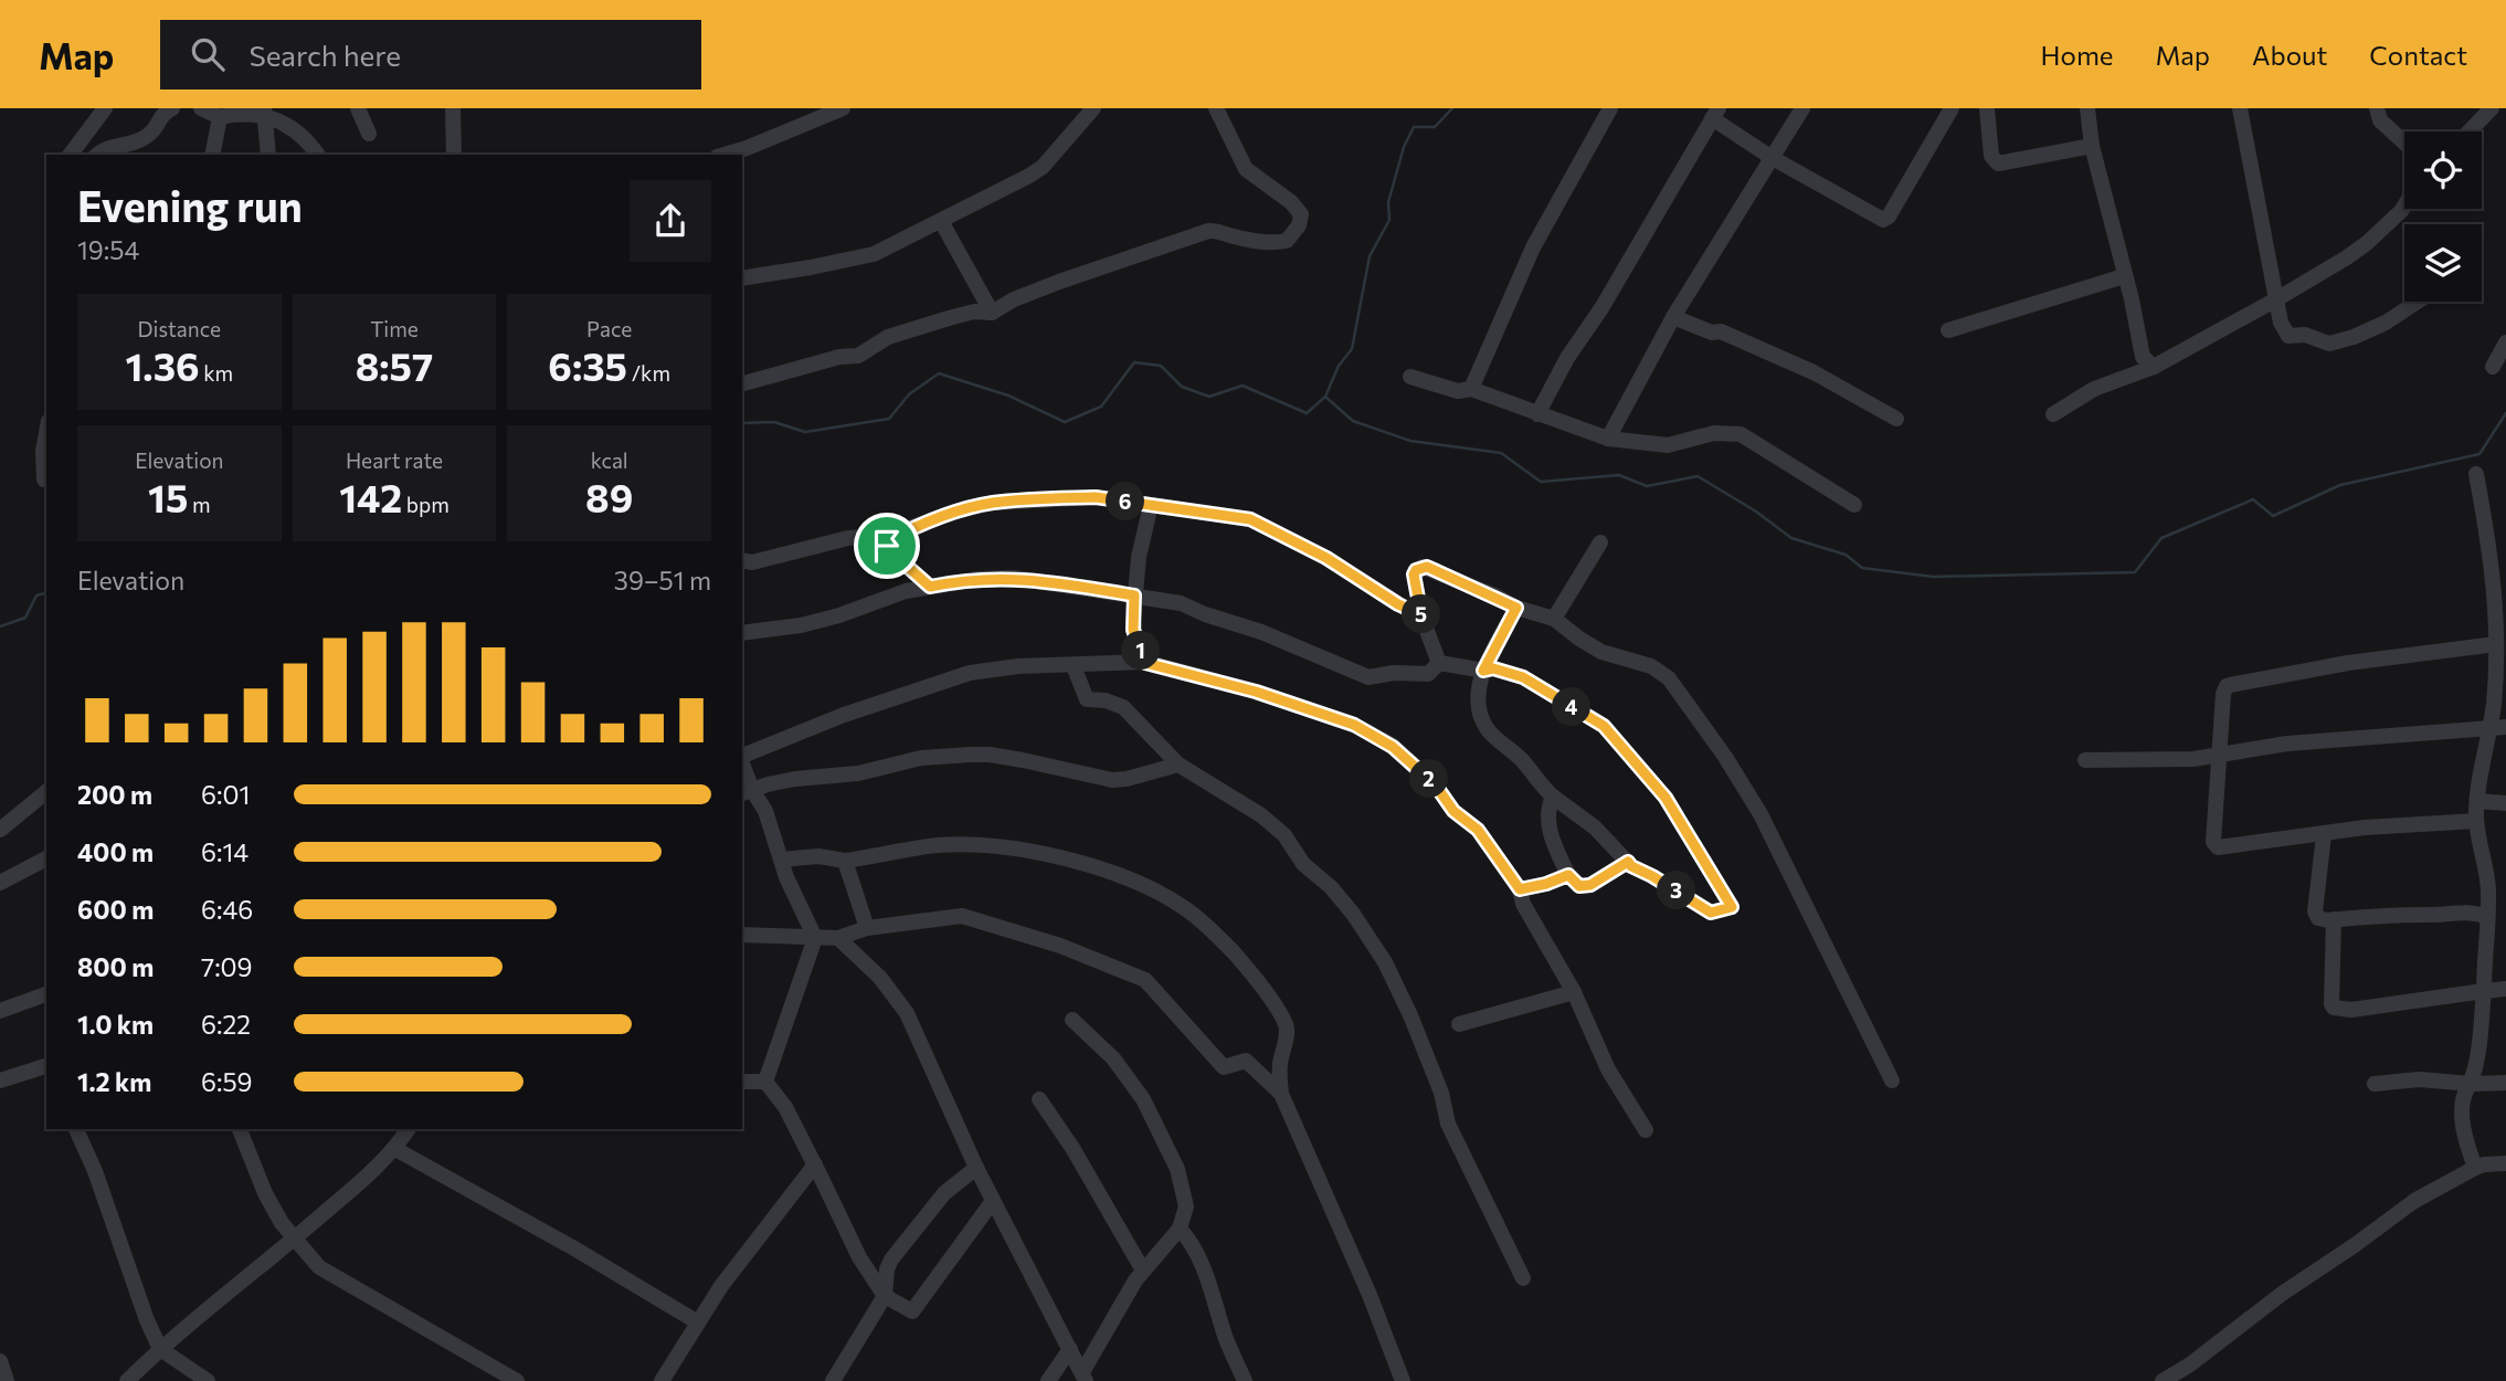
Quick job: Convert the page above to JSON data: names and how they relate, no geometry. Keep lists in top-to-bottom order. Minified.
{"page":{"header":"Map","search":"Search here","nav":["Home","Map","About","Contact"],"heading":["Evening run","19:54"],"stats":[["Distance","1.36 km"],["Time","8:57"],["Pace","6:35 /km"],["Elevation","15 m"],["Heart rate","142 bpm"],["kcal","89"]],"pins":["6","5","1","4","2","3"],"chart":["Elevation","39–51 m"],"list":[{"name":"200 m","note":"6:01"},{"name":"400 m","note":"6:14"},{"name":"600 m","note":"6:46"},{"name":"800 m","note":"7:09"},{"name":"1.0 km","note":"6:22"},{"name":"1.2 km","note":"6:59"}]}}
